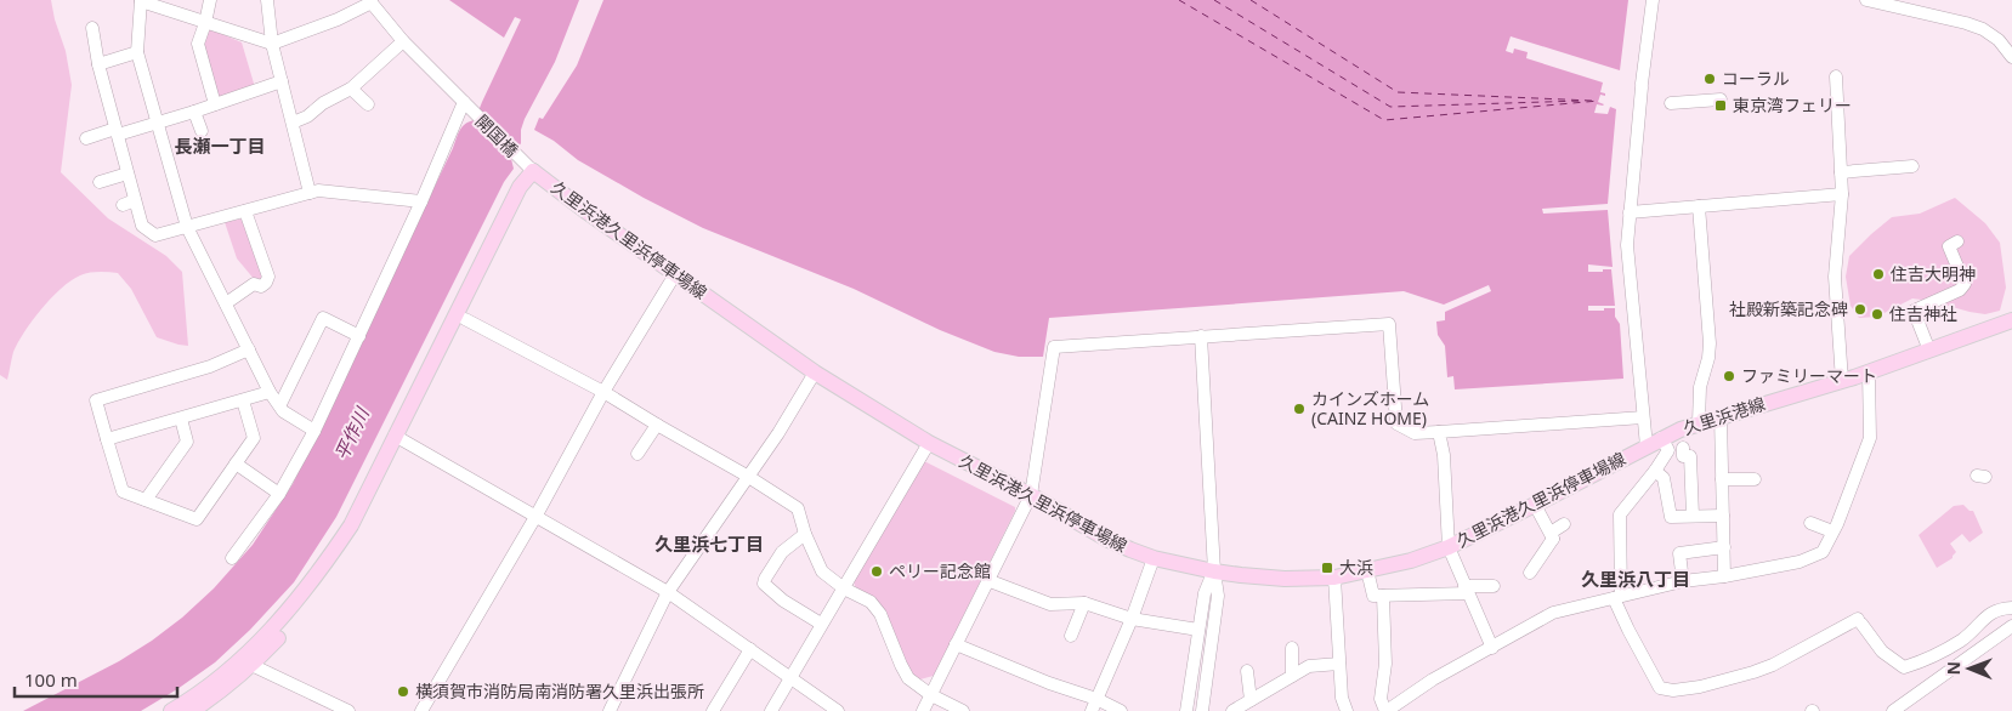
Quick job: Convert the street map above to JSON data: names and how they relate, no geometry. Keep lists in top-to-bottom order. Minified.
{"streets":{"main road":["久里浜港久里浜停車場線","久里浜港線"],"street":["開国橋"]},"crossings":[["開国橋","久里浜港久里浜停車場線"],["久里浜港久里浜停車場線","久里浜港線"]],"districts":["長瀬一丁目","久里浜七丁目","久里浜八丁目"],"water":["平作川"],"places":{"other":["コーラル","住吉大明神","社殿新築記念碑","住吉神社","ファミリーマート","カインズホーム (CAINZ HOME)","ペリー記念館","横須賀市消防局南消防署久里浜出張所"],"transit":["東京湾フェリー","大浜"]},"scale_bar":"100 m","north":"left"}
